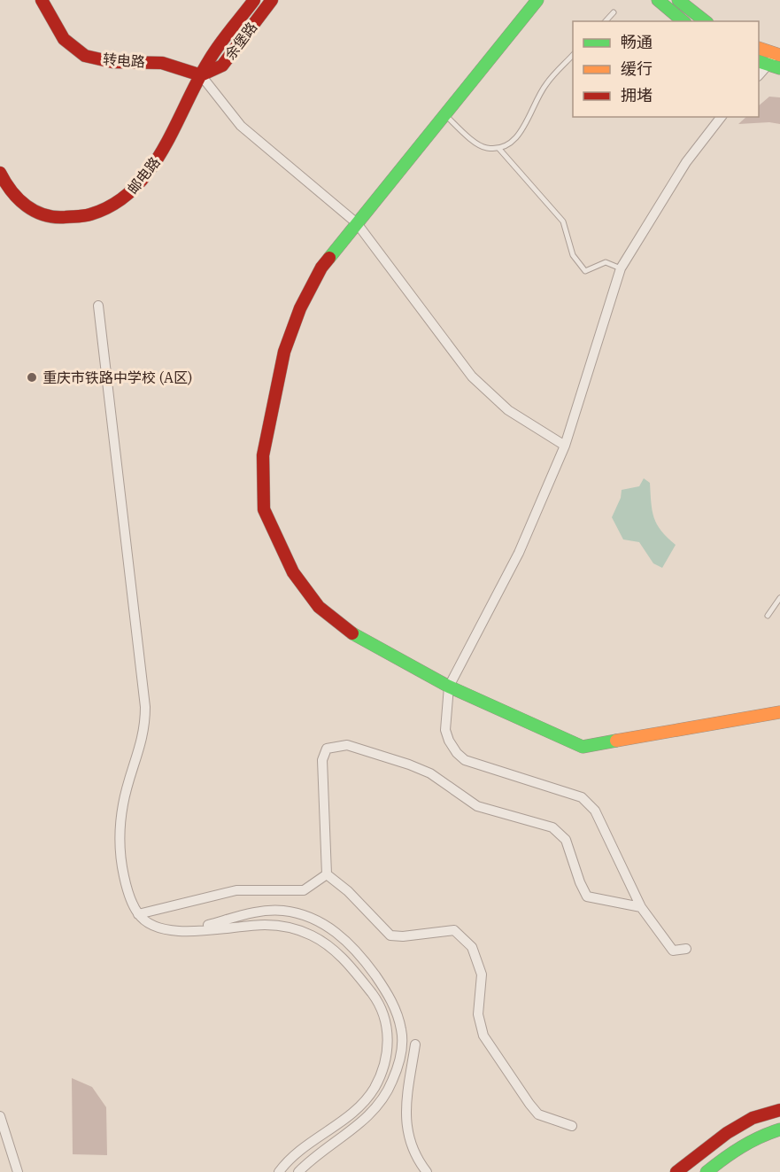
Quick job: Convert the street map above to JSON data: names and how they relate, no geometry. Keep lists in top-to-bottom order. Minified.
{"streets":{"street":["余堡路","转电路","邮电路"]},"crossings":[["余堡路","转电路"],["余堡路","邮电路"],["转电路","邮电路"]],"places":["重庆市铁路中学校 (A区)"],"legend":["畅通","缓行","拥堵"]}
